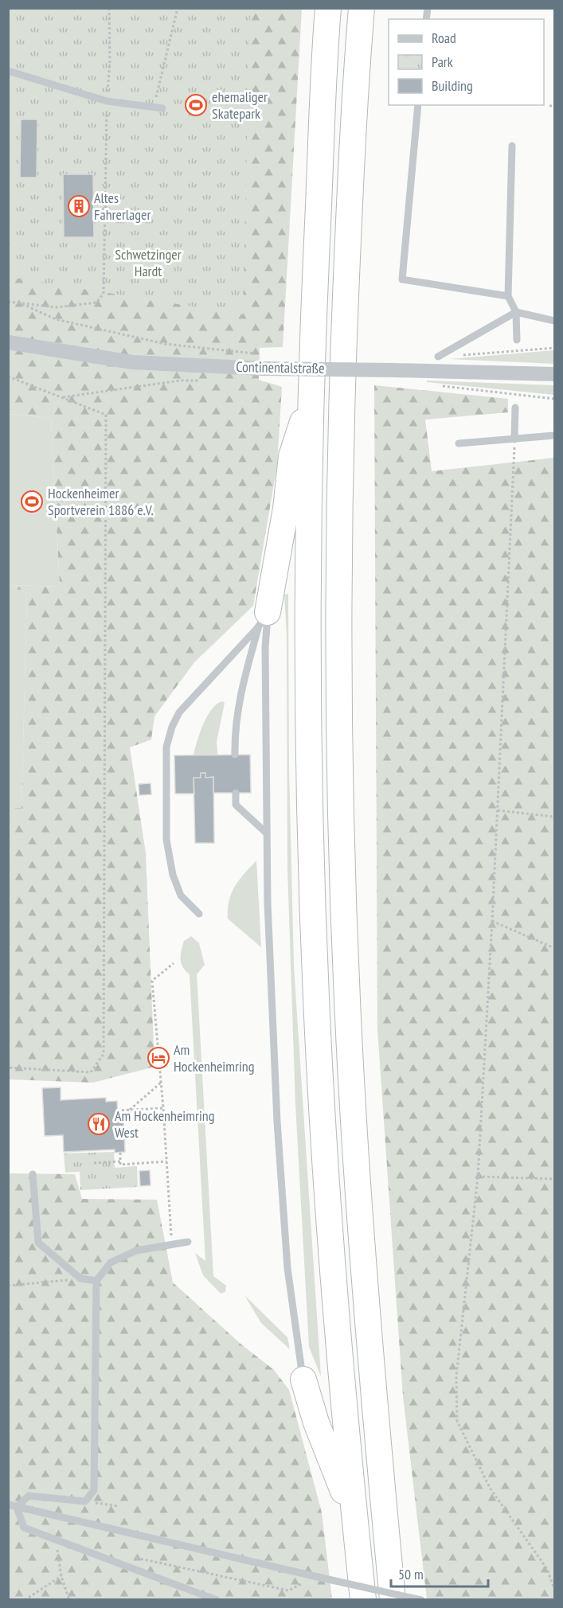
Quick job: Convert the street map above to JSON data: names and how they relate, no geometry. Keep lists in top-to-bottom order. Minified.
{"streets":{"street":["Continentalstraße"]},"parks":["Schwetzinger Hardt"],"places":{"sports":["ehemaliger Skatepark","Hockenheimer Sportverein 1886 e.V."],"building":["Altes Fahrerlager"],"hotel":["Am Hockenheimring"],"restaurant":["Am Hockenheimring West"]},"legend":["Road","Park","Building"],"scale_bar":"50 m"}
